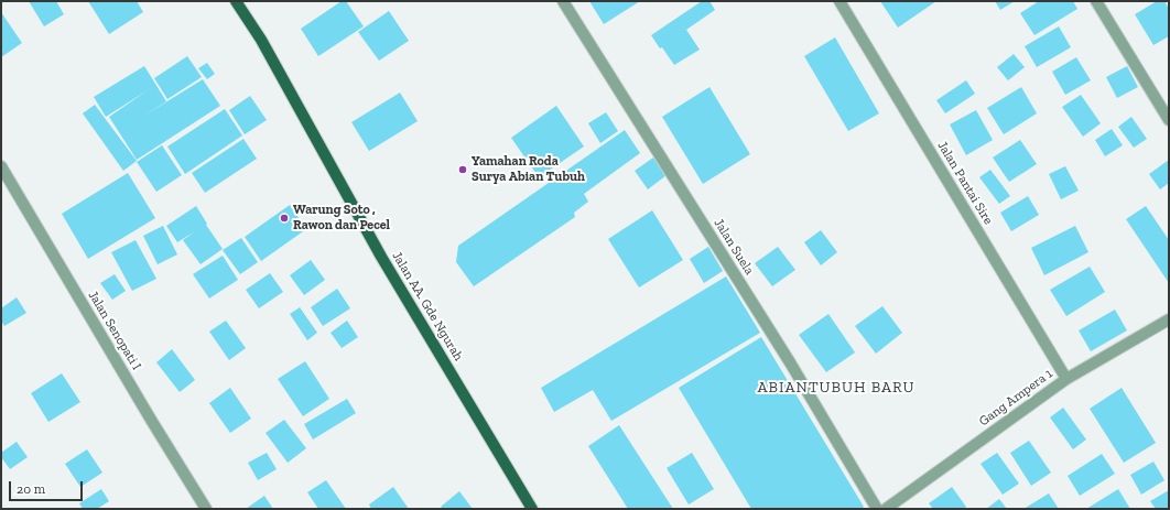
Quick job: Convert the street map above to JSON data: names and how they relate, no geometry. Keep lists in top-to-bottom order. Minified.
{"streets":{"main road":["Jalan AA. Gde Ngurah"],"street":["Jalan Pantai Sire","Jalan Suela","Jalan Senopati I","Gang Ampera 1"]},"crossings":[["Jalan Pantai Sire","Gang Ampera 1"]],"districts":["ABIANTUBUH BARU"],"places":["Yamahan Roda Surya Abian Tubuh","Warung Soto , Rawon dan Pecel"],"scale_bar":"20 m"}
